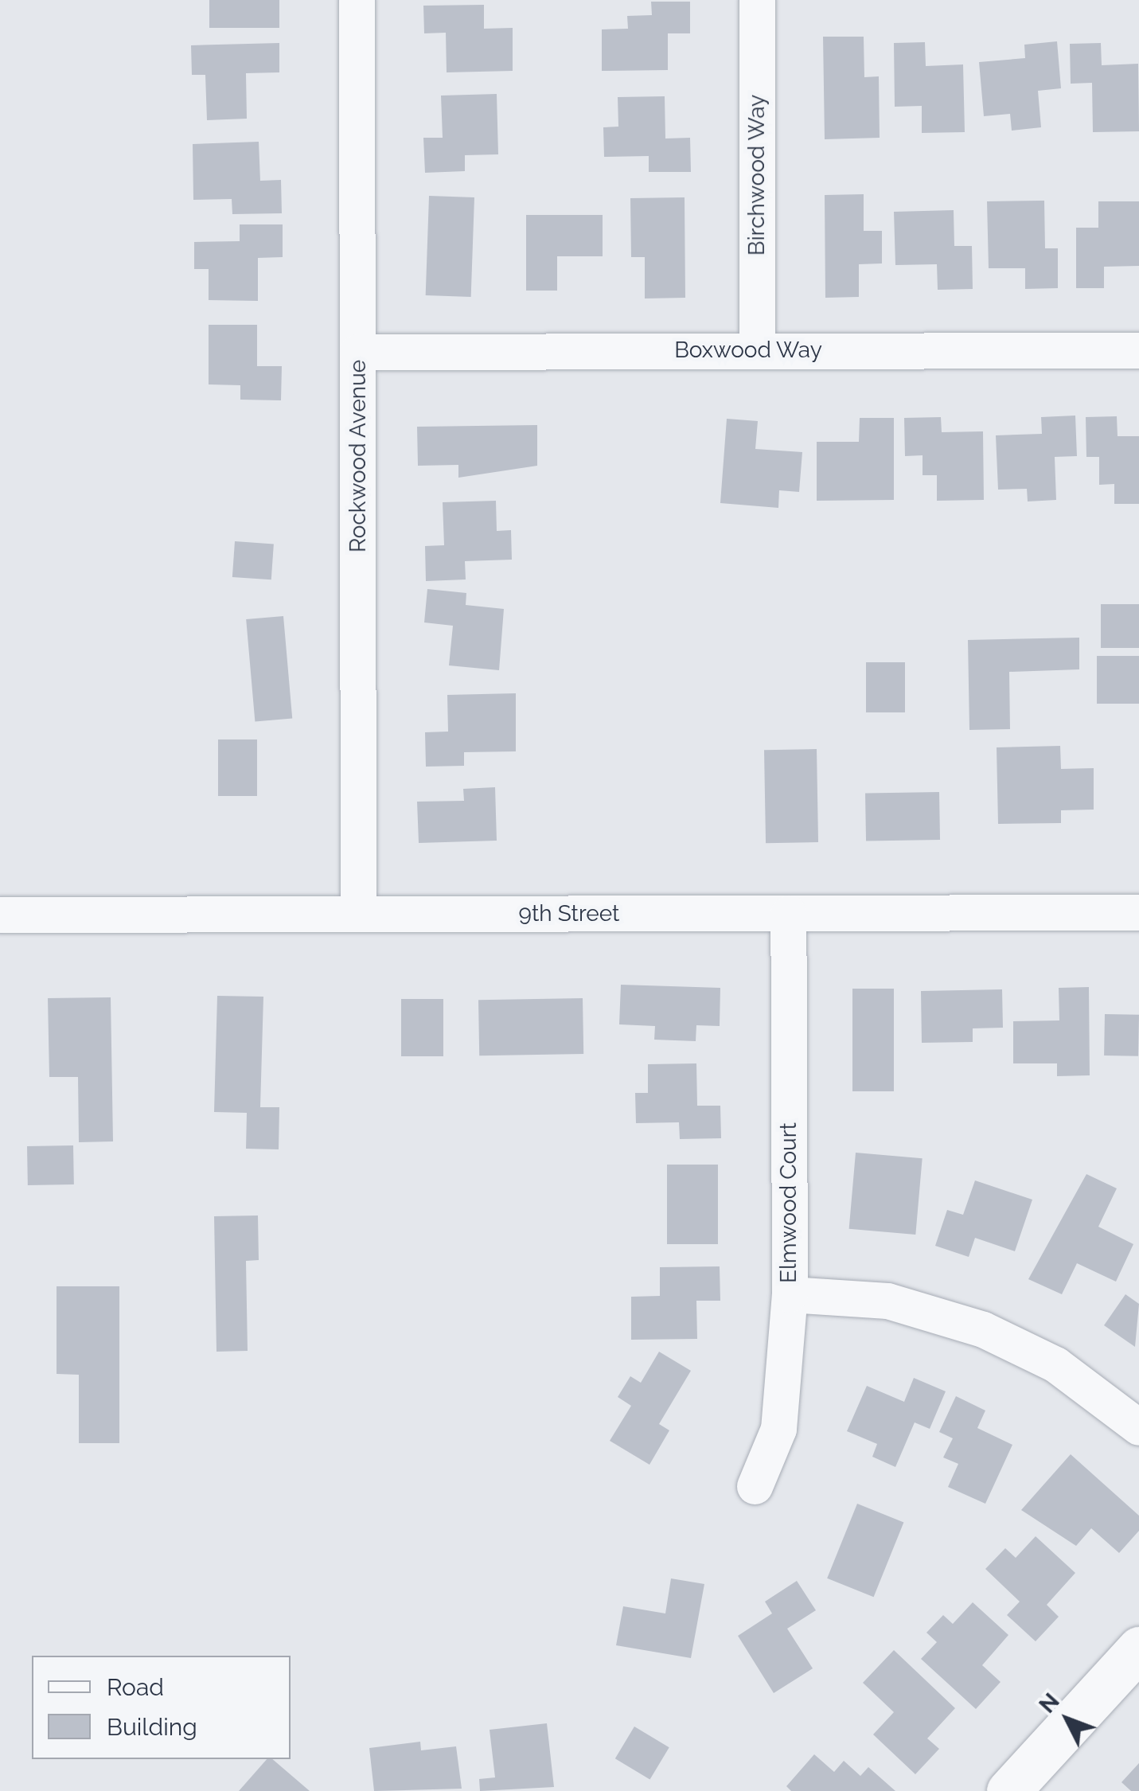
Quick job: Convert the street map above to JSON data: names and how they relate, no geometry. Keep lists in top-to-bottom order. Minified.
{"streets":{"street":["Birchwood Way","Boxwood Way","Rockwood Avenue","9th Street","Elmwood Court"]},"crossings":[["Birchwood Way","Boxwood Way"],["Boxwood Way","Rockwood Avenue"],["Rockwood Avenue","9th Street"],["9th Street","Elmwood Court"]],"legend":["Road","Building"],"north":"top left"}
